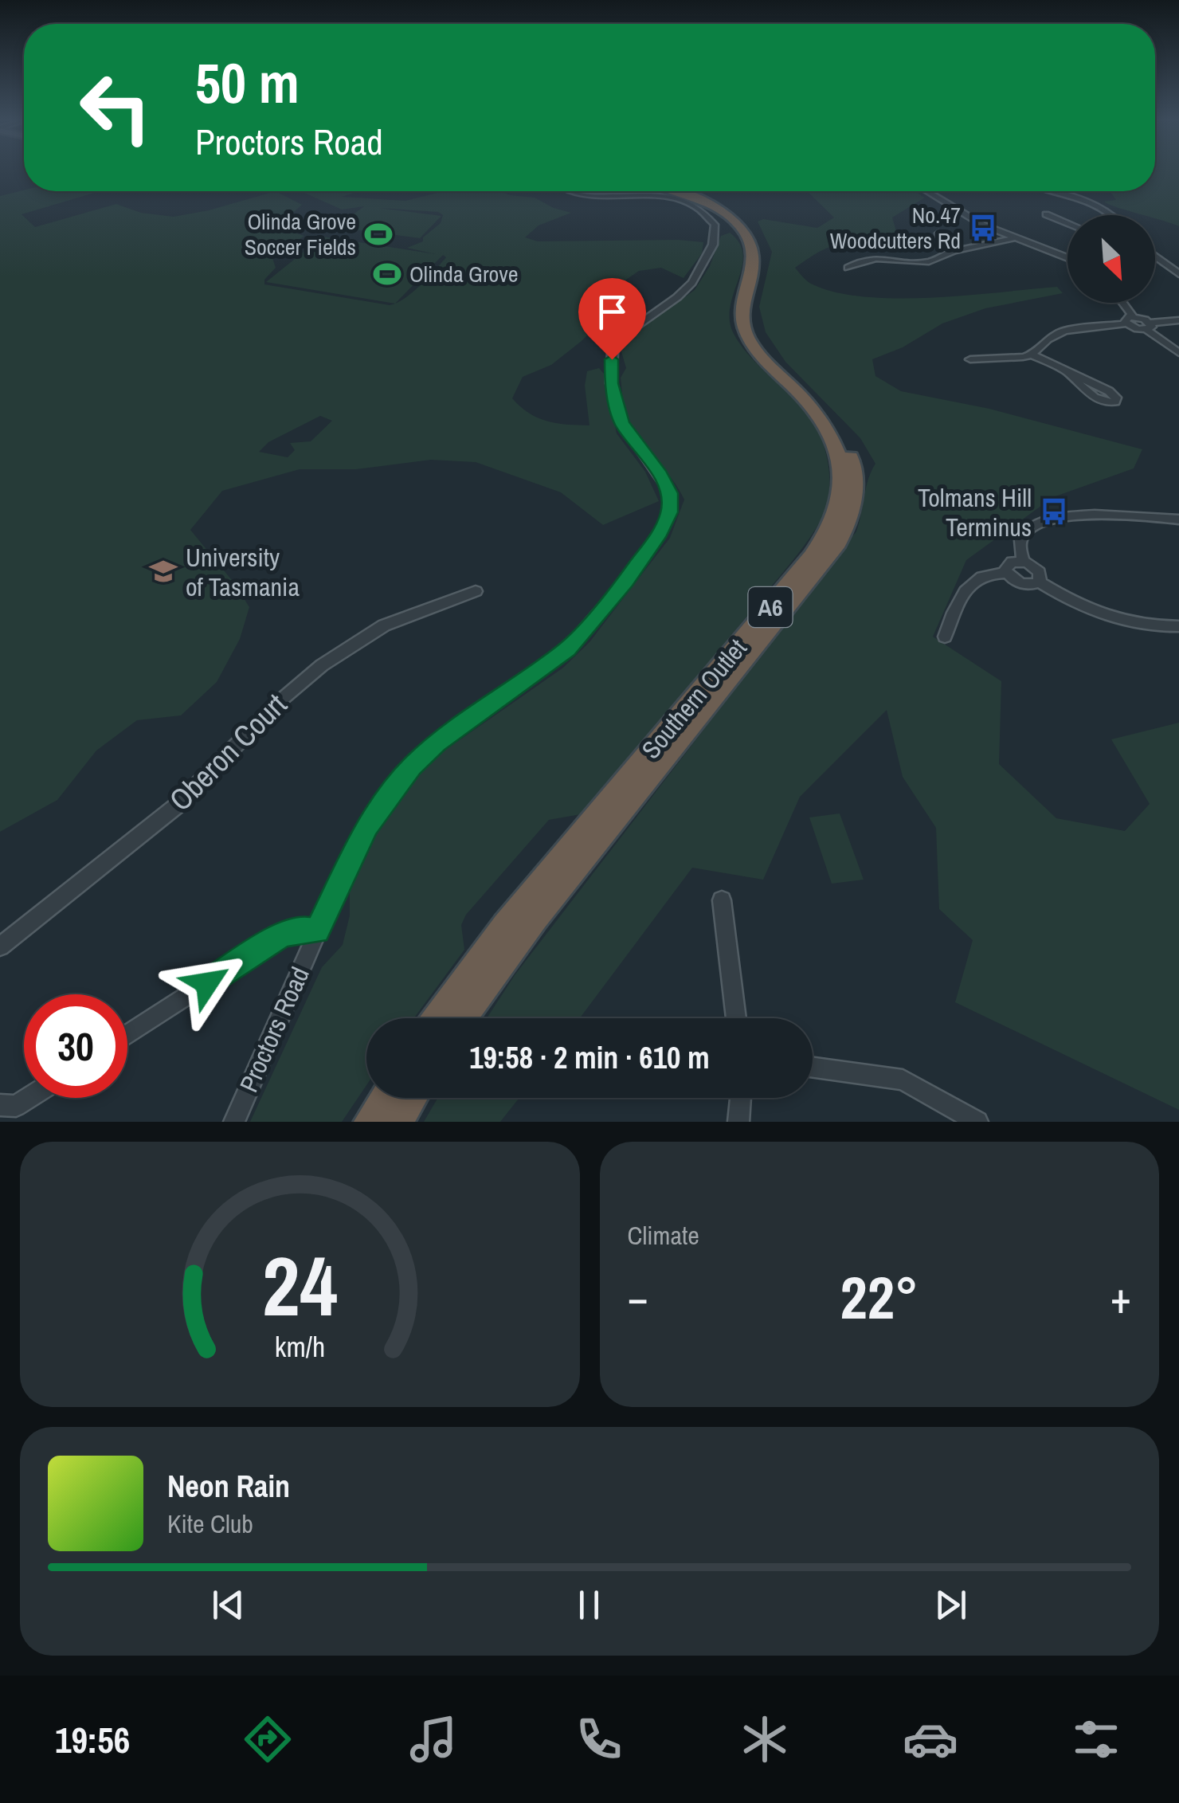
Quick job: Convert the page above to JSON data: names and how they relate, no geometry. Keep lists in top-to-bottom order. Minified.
{"streets":{"highway":["A6","Southern Outlet"],"street":["Oberon Court","Proctors Road"]},"places":{"bus stop":["No.47 Woodcutters Rd","Tolmans Hill Terminus"],"sports":["Olinda Grove Soccer Fields","Olinda Grove"],"school or university":["University of Tasmania"]},"north":"bottom right","page":{"turn":["50 m","Proctors Road"],"limit":"30","trip":"19:58 · 2 min · 610 m","tile":"Climate","heat":["−","22°","+"],"song":["Neon Rain","Kite Club"],"tabs":"19:56","gauge":["24","km/h"]}}
